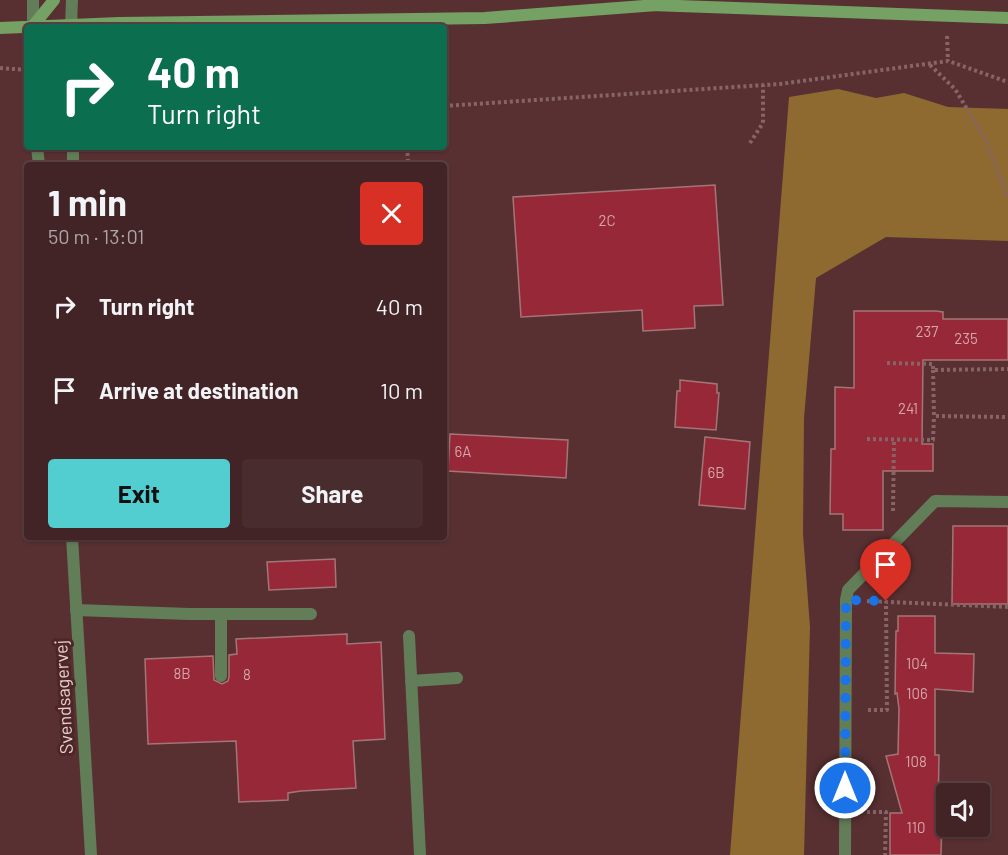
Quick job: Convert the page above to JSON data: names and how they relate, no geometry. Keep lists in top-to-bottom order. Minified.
{"streets":{"street":["Svendsagervej"]},"house_numbers":["2C","237","235","241","6A","6B","104","8B","8","106","108","110"],"page":{"turn":["40 m","Turn right"],"heading":["1 min","50 m · 13:01"],"list":[{"name":"Turn right","value":"40 m"},{"name":"Arrive at destination","value":"10 m"}],"buttons":["Exit","Share"]}}
